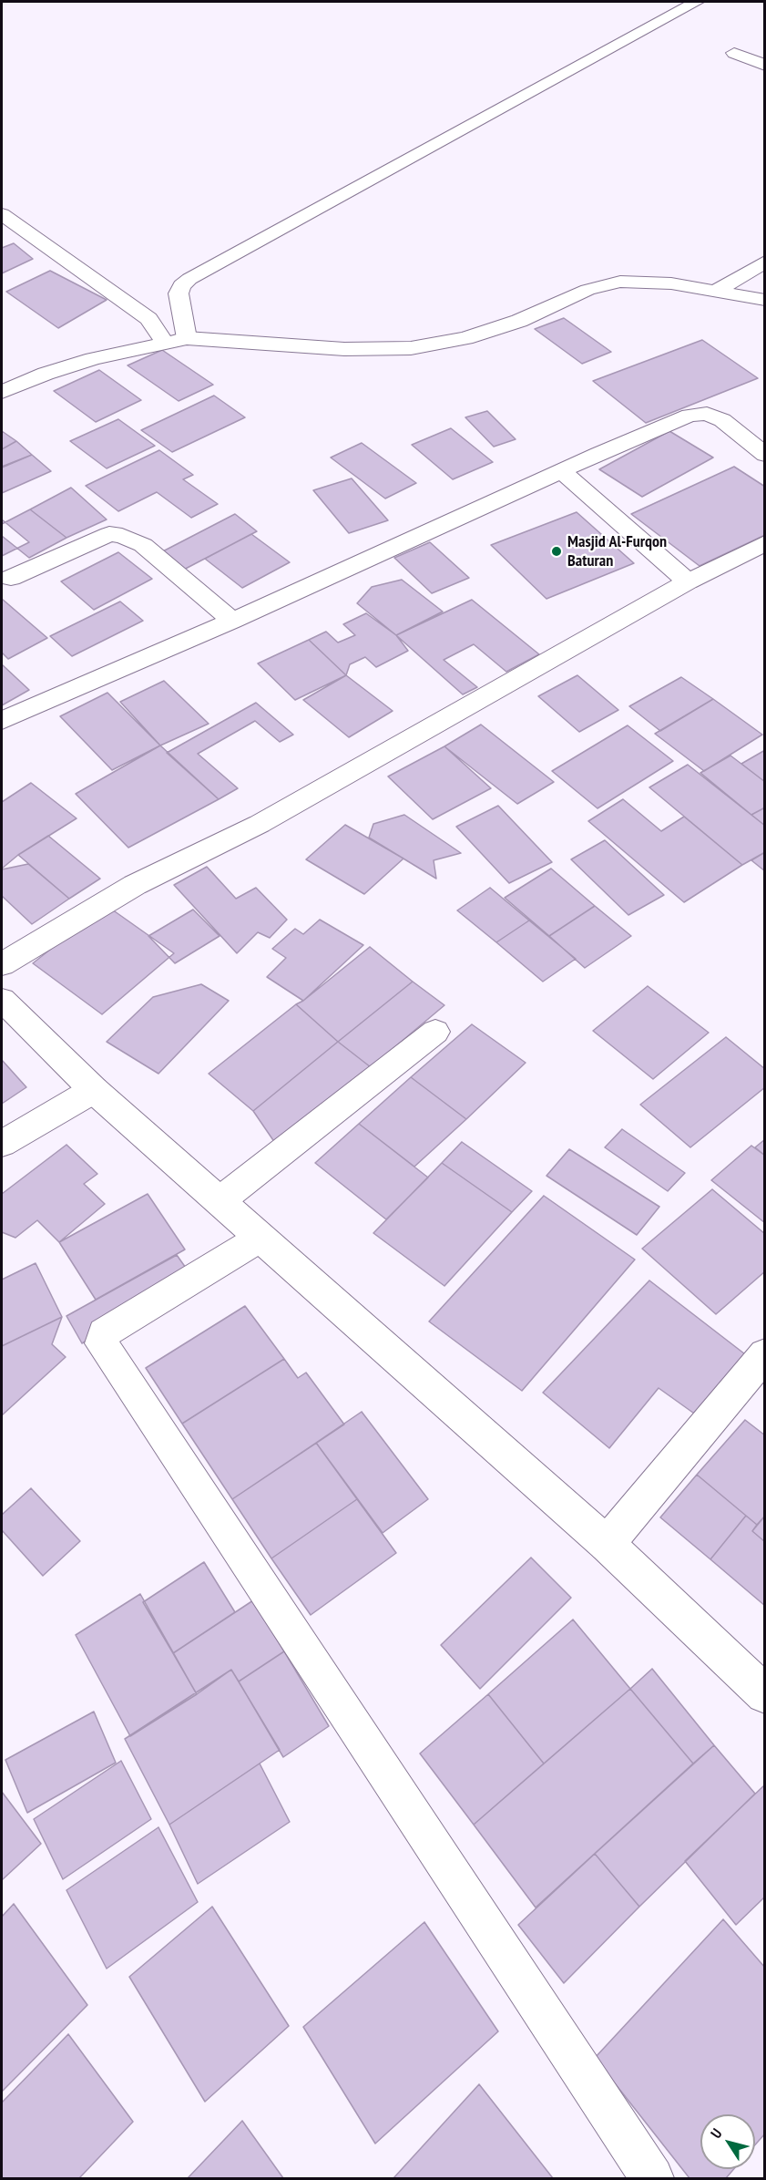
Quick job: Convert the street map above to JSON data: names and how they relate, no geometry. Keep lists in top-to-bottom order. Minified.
{"places":["Masjid Al-Furqon Baturan"],"north":"top left"}
